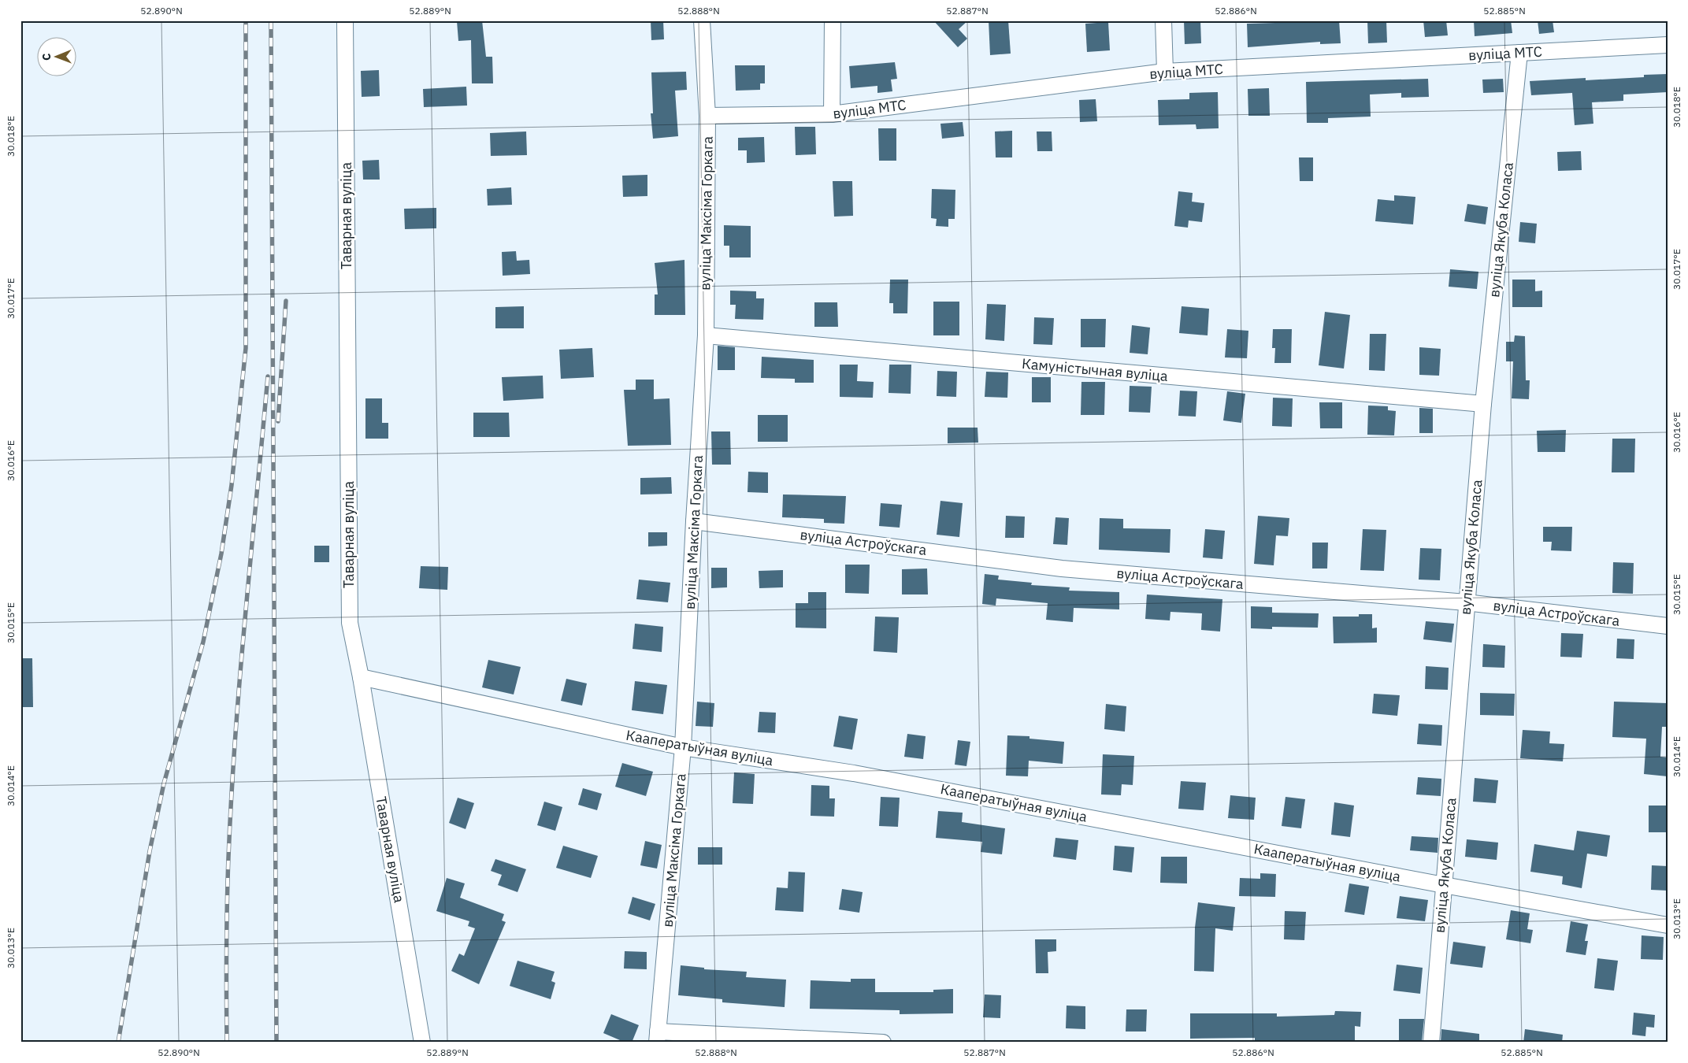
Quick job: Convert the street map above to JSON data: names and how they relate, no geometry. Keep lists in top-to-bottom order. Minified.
{"streets":{"street":["вуліца МТС","вуліца Максіма Горкага","Таварная вуліца","вуліца Якуба Коласа","Камуністычная вуліца","вуліца Астроўскага","Кааператыўная вуліца"]},"crossings":[["вуліца МТС","вуліца Максіма Горкага"],["вуліца МТС","вуліца Якуба Коласа"],["вуліца Максіма Горкага","Камуністычная вуліца"],["вуліца Максіма Горкага","вуліца Астроўскага"],["вуліца Максіма Горкага","Кааператыўная вуліца"],["Таварная вуліца","Кааператыўная вуліца"],["вуліца Якуба Коласа","Камуністычная вуліца"],["вуліца Якуба Коласа","вуліца Астроўскага"],["вуліца Якуба Коласа","Кааператыўная вуліца"]],"north":"left","coordinates":["52.890°N","52.889°N","52.888°N","52.887°N","52.886°N","52.885°N","30.018°E","30.017°E","30.016°E","30.015°E","30.014°E","30.013°E"]}
